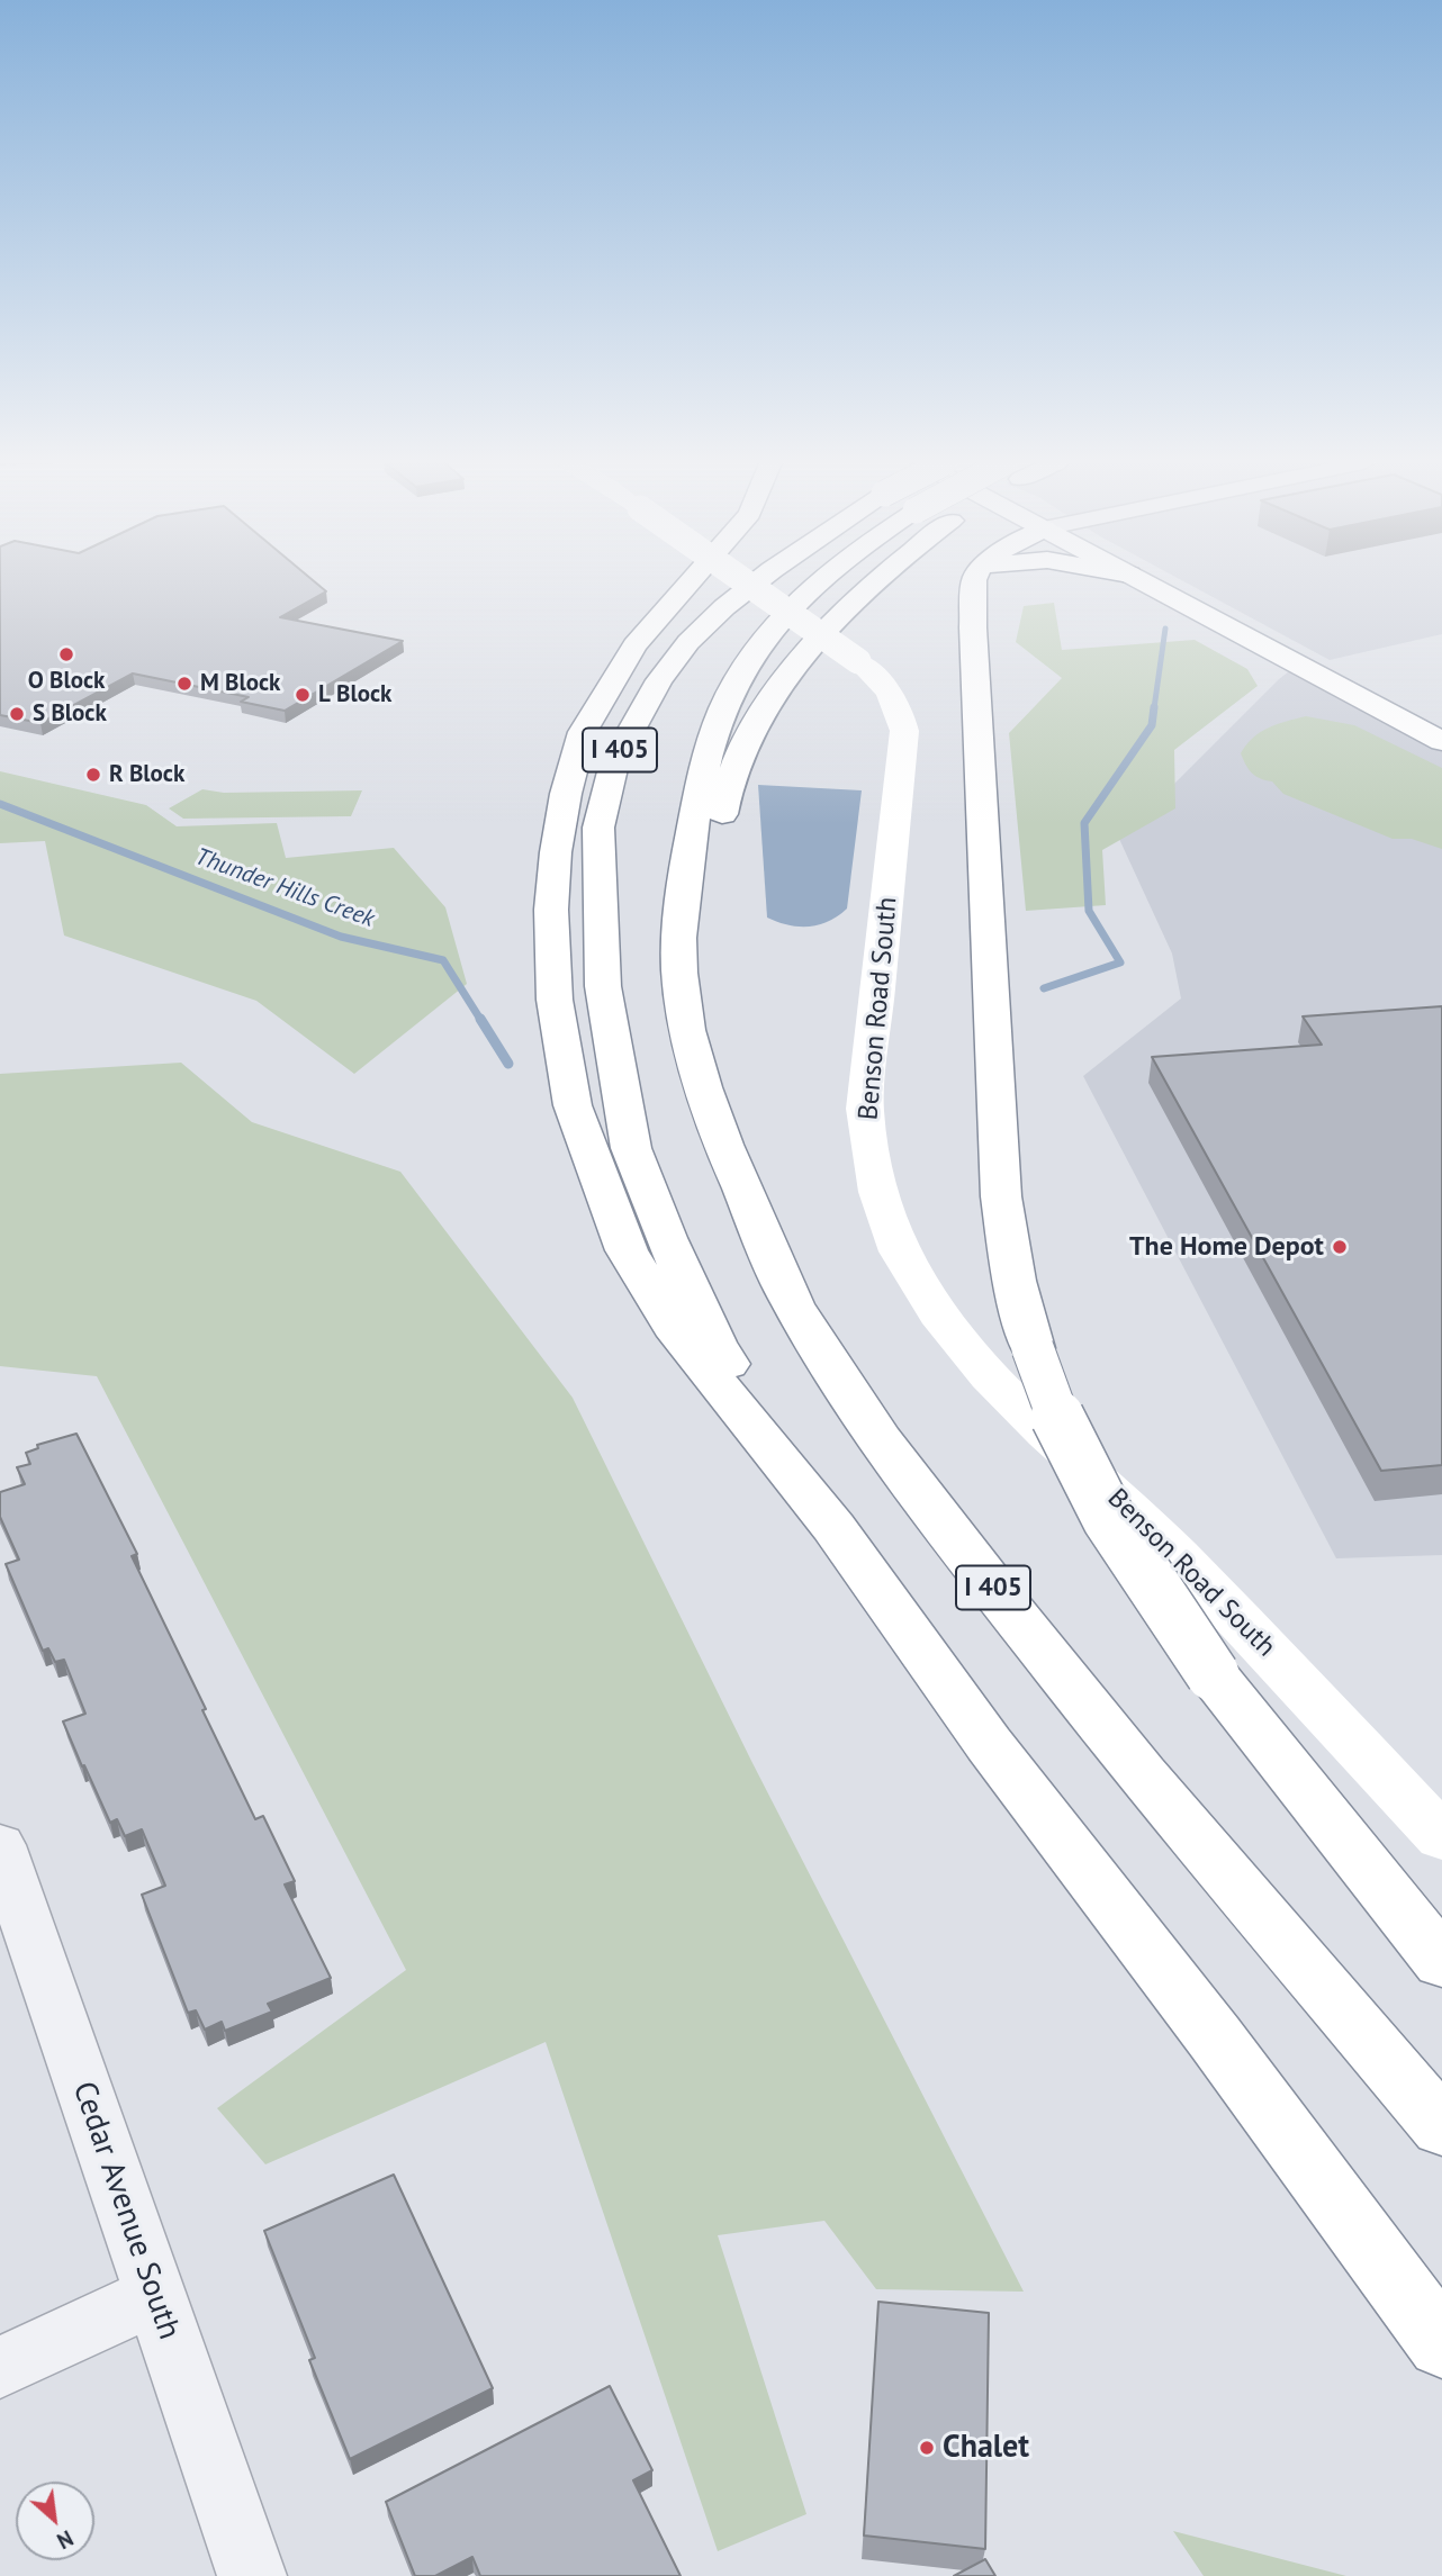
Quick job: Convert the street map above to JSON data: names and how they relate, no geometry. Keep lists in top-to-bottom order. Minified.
{"streets":{"main road":["I 405","Benson Road South"],"street":["Cedar Avenue South"]},"water":["Thunder Hills Creek"],"places":["O Block","M Block","L Block","S Block","R Block","The Home Depot","Chalet"],"north":"bottom right"}
